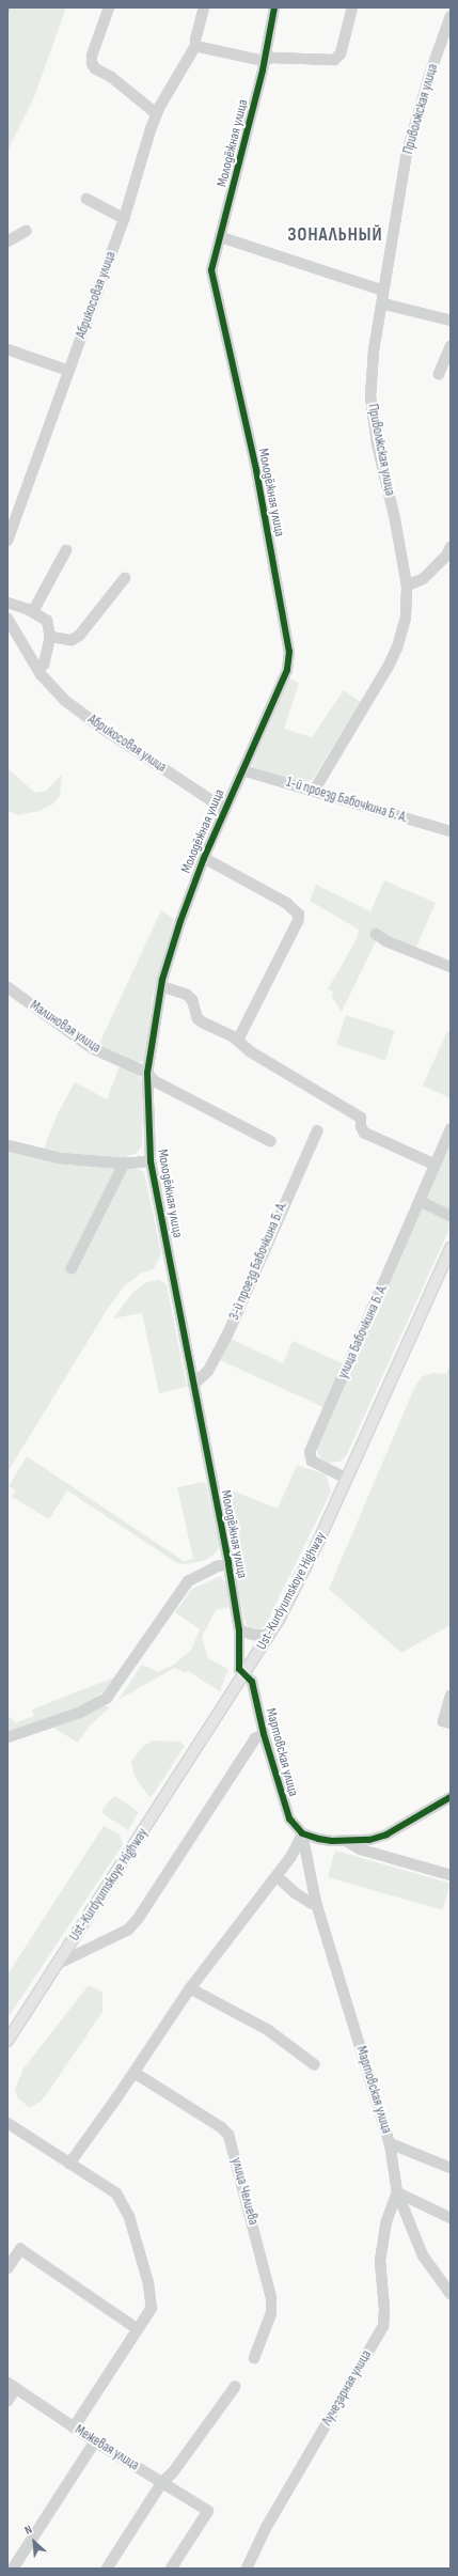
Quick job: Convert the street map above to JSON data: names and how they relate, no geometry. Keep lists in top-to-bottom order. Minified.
{"streets":{"main road":["Ust-Kurdyumskoye Highway"],"street":["Приволжская улица","Молодёжная улица","Абрикосовая улица","1-й проезд Бабочкина Б. А.","Малиновая улица","3-й проезд Бабочкина Б. А.","улица Бабочкина Б. А.","Мартовская улица","улица Челиева","Лучезарная улица","Межевая улица"]},"crossings":[["Приволжская улица","1-й проезд Бабочкина Б. А."],["Молодёжная улица","Абрикосовая улица"],["Молодёжная улица","1-й проезд Бабочкина Б. А."],["Молодёжная улица","Малиновая улица"],["Молодёжная улица","3-й проезд Бабочкина Б. А."],["Молодёжная улица","Ust-Kurdyumskoye Highway"],["Молодёжная улица","Мартовская улица"],["улица Бабочкина Б. А.","Ust-Kurdyumskoye Highway"],["Ust-Kurdyumskoye Highway","Мартовская улица"],["Мартовская улица","Лучезарная улица"]],"districts":["ЗОНАЛЬНЫЙ"],"north":"top left"}
